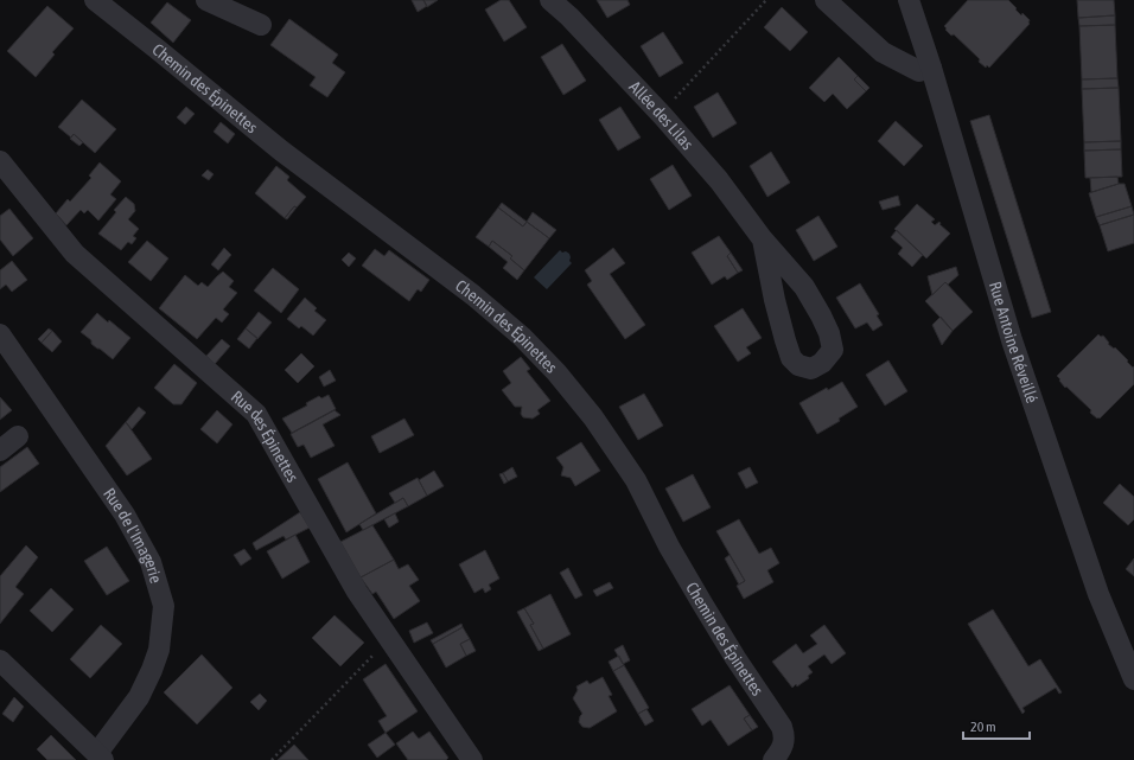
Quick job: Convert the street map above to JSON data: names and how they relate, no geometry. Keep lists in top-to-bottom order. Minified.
{"streets":{"street":["Chemin des Épinettes","Allée des Lilas","Rue Antoine Réveillé","Rue des Épinettes","Rue de l'Imagerie"]},"scale_bar":"20 m"}
